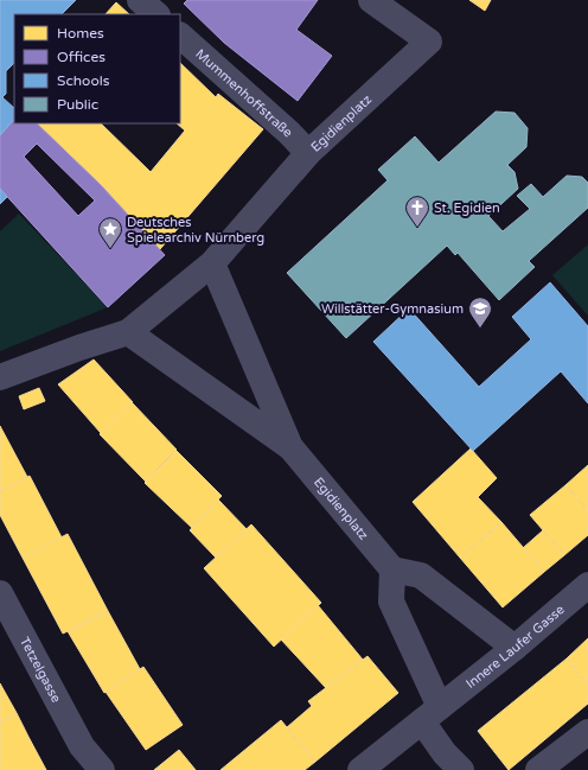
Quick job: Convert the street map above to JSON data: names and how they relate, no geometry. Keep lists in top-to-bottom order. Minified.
{"streets":{"street":["Mummenhoffstraße","Egidienplatz","Innere Laufer Gasse","Tetzelgasse"]},"crossings":[["Mummenhoffstraße","Egidienplatz"]],"places":{"church":["St. Egidien"],"place":["Deutsches Spielearchiv Nürnberg"],"school or university":["Willstätter-Gymnasium"]},"legend":["Homes","Offices","Schools","Public"]}
